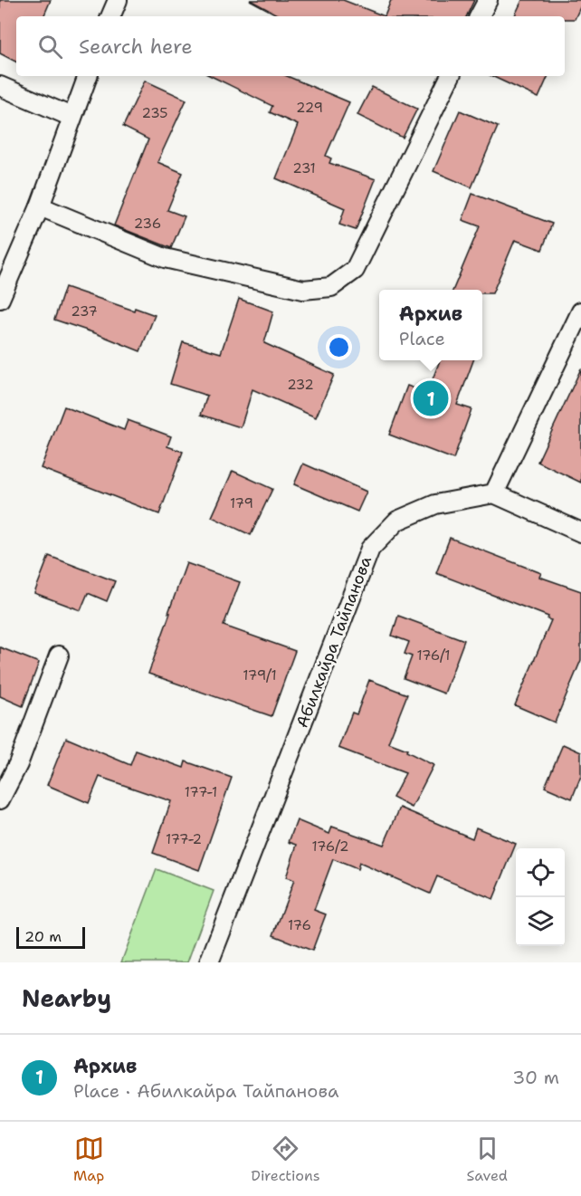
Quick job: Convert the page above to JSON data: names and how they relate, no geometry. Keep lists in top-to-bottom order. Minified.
{"streets":{"street":["Абилкайра Тайпанова"]},"house_numbers":["229","235","231","236","237","232","179","176/1","179/1","177-1","177-2","176/2","176"],"scale_bar":"20 m","page":{"search":"Search here","popup":["Архив","Place"],"pins":"1","scale":"20 m","heading":"Nearby","list":[{"mark":"1","name":"Архив","note":"Place · Абилкайра Тайпанова","value":"30 m"}],"nav":["Map","Directions","Saved"]}}
